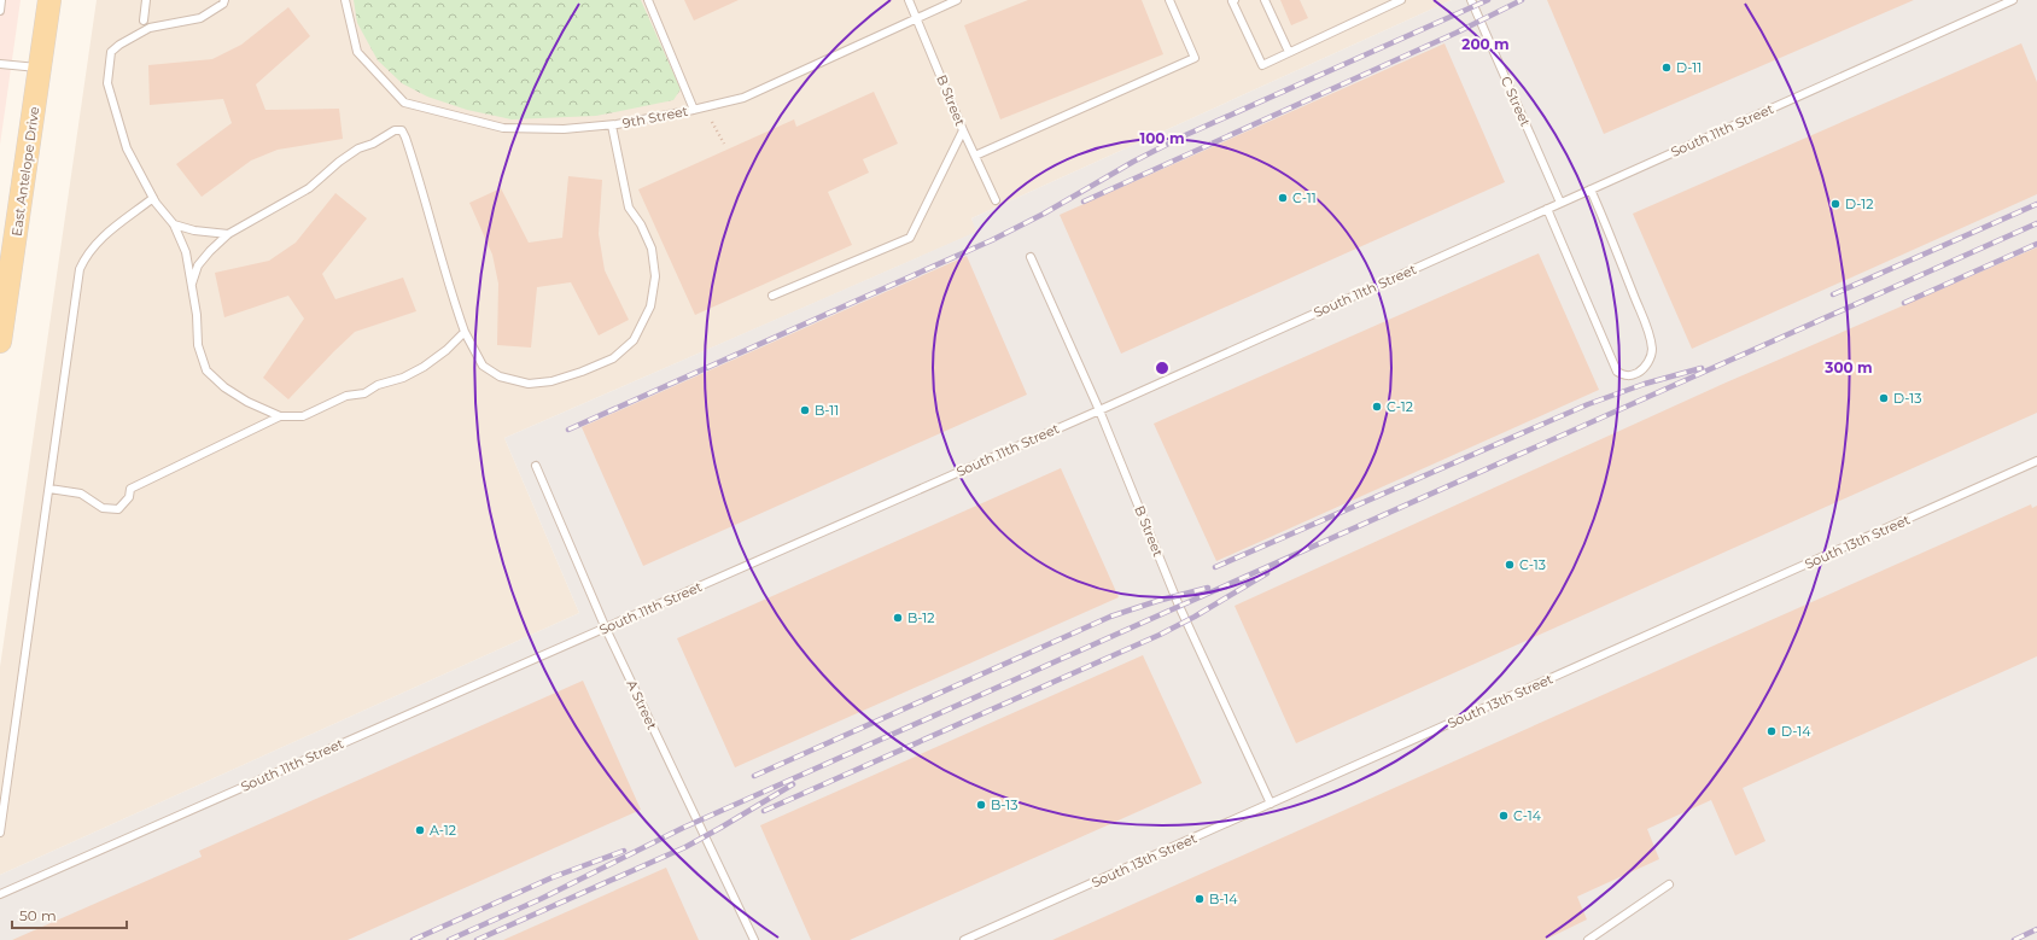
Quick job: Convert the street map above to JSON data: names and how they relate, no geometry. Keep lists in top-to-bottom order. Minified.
{"streets":{"main road":["East Antelope Drive"],"lane":["B Street","C Street","9th Street","South 11th Street","South 13th Street","A Street"]},"crossings":[["B Street","9th Street"],["B Street","South 11th Street"],["B Street","South 13th Street"],["C Street","South 11th Street"],["South 11th Street","A Street"]],"places":["D-11","C-11","D-12","D-13","C-12","B-11","C-13","B-12","D-14","B-13","C-14","A-12","B-14"],"scale_bar":"50 m","rings":["200 m","100 m","300 m"]}
